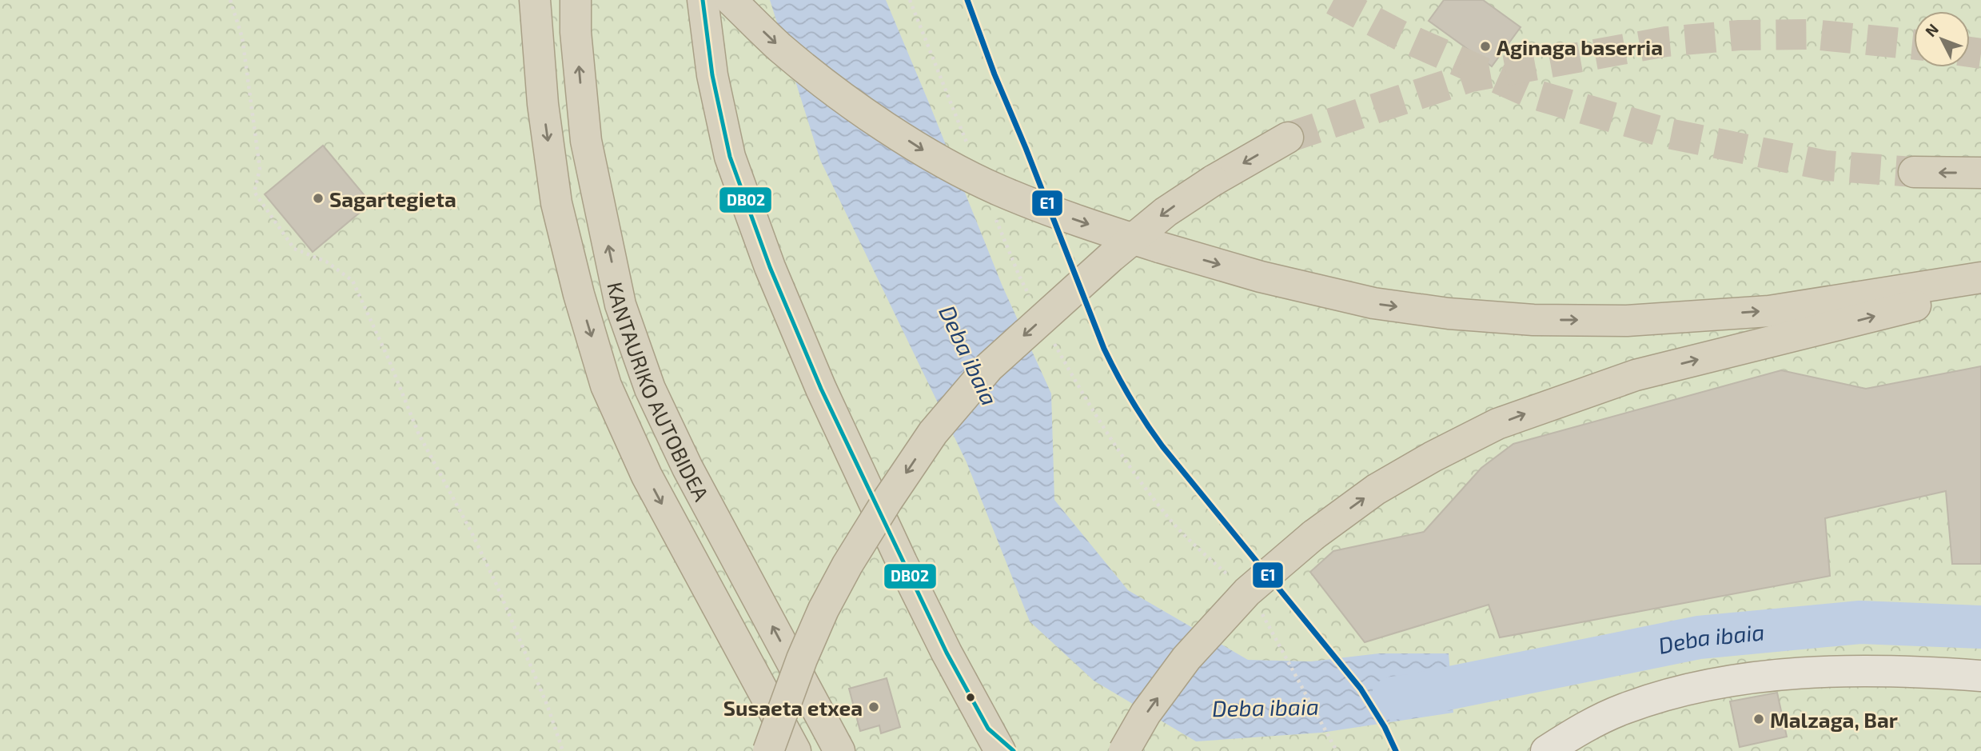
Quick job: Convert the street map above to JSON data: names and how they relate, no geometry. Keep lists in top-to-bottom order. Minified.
{"streets":{"highway":["KANTAURIKO AUTOBIDEA"]},"water":["Deba ibaia"],"places":["Aginaga baserria","Sagartegieta","Susaeta etxea","Malzaga, Bar"],"lines":["transit line E1","transit line DB02"],"north":"top left"}
